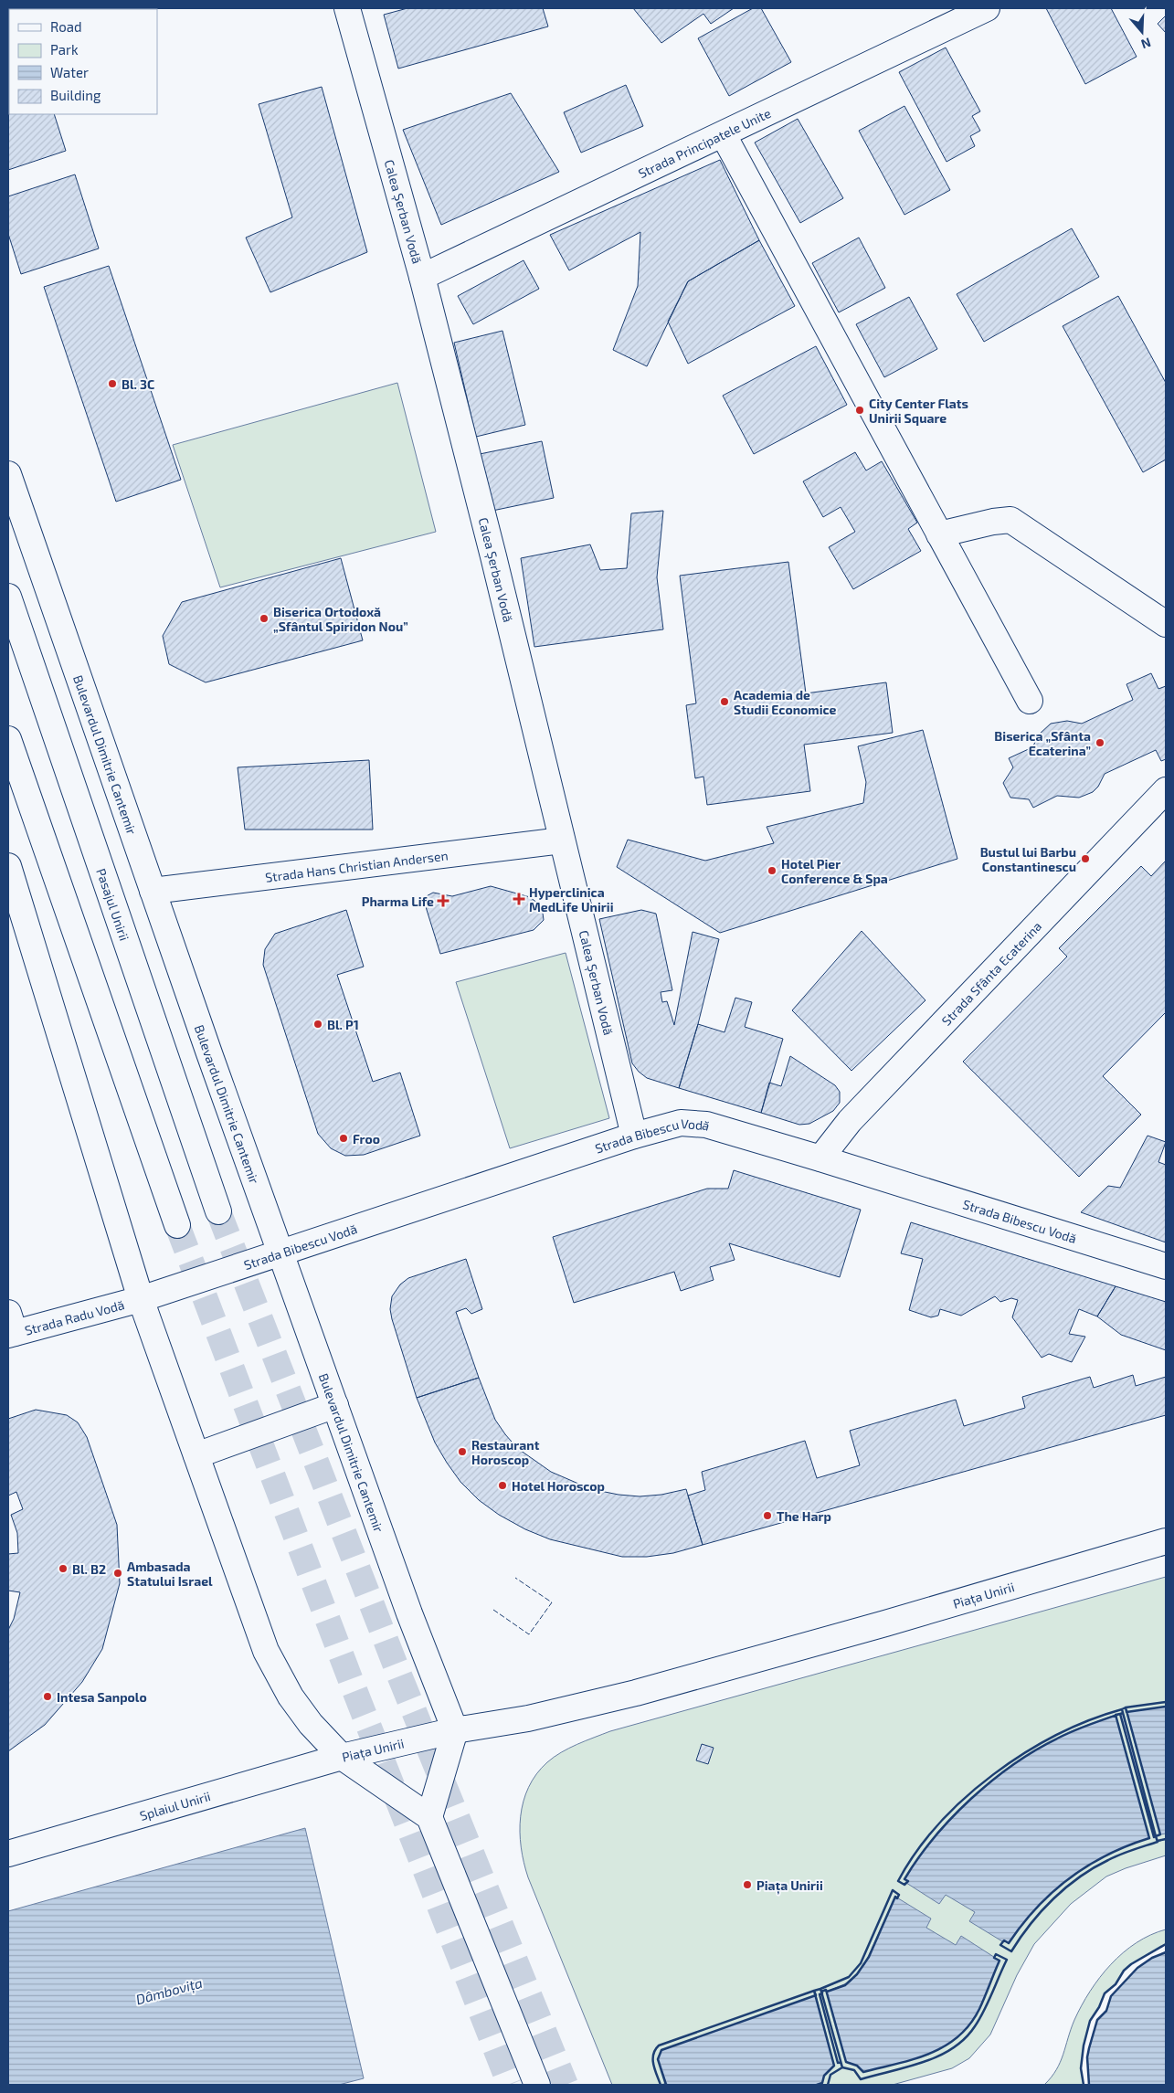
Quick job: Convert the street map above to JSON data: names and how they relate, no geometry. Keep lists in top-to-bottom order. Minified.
{"streets":{"main road":["Strada Principatele Unite","Calea Șerban Vodă","Bulevardul Dimitrie Cantemir","Strada Hans Christian Andersen","Pasajul Unirii","Strada Sfânta Ecaterina","Strada Bibescu Vodă","Strada Radu Vodă","Piața Unirii","Splaiul Unirii"]},"crossings":[["Strada Principatele Unite","Calea Șerban Vodă"],["Calea Șerban Vodă","Strada Hans Christian Andersen"],["Calea Șerban Vodă","Strada Bibescu Vodă"],["Bulevardul Dimitrie Cantemir","Strada Hans Christian Andersen"],["Bulevardul Dimitrie Cantemir","Strada Bibescu Vodă"],["Bulevardul Dimitrie Cantemir","Piața Unirii"],["Strada Sfânta Ecaterina","Strada Bibescu Vodă"],["Strada Bibescu Vodă","Strada Radu Vodă"],["Piața Unirii","Splaiul Unirii"]],"water":["Dâmbovița"],"places":{"other":["Bl. 3C","City Center Flats Unirii Square","Biserica Ortodoxă „Sfântul Spiridon Nou”","Academia de Studii Economice","Biserica „Sfânta Ecaterina”","Bustul lui Barbu Constantinescu","Hotel Pier Conference & Spa","Bl. P1","Froo","Restaurant Horoscop","Hotel Horoscop","The Harp","Bl. B2","Ambasada Statului Israel","Intesa Sanpolo","Piața Unirii"],"health":["Hyperclinica MedLife Unirii","Pharma Life"]},"legend":["Road","Park","Water","Building"],"north":"bottom"}
